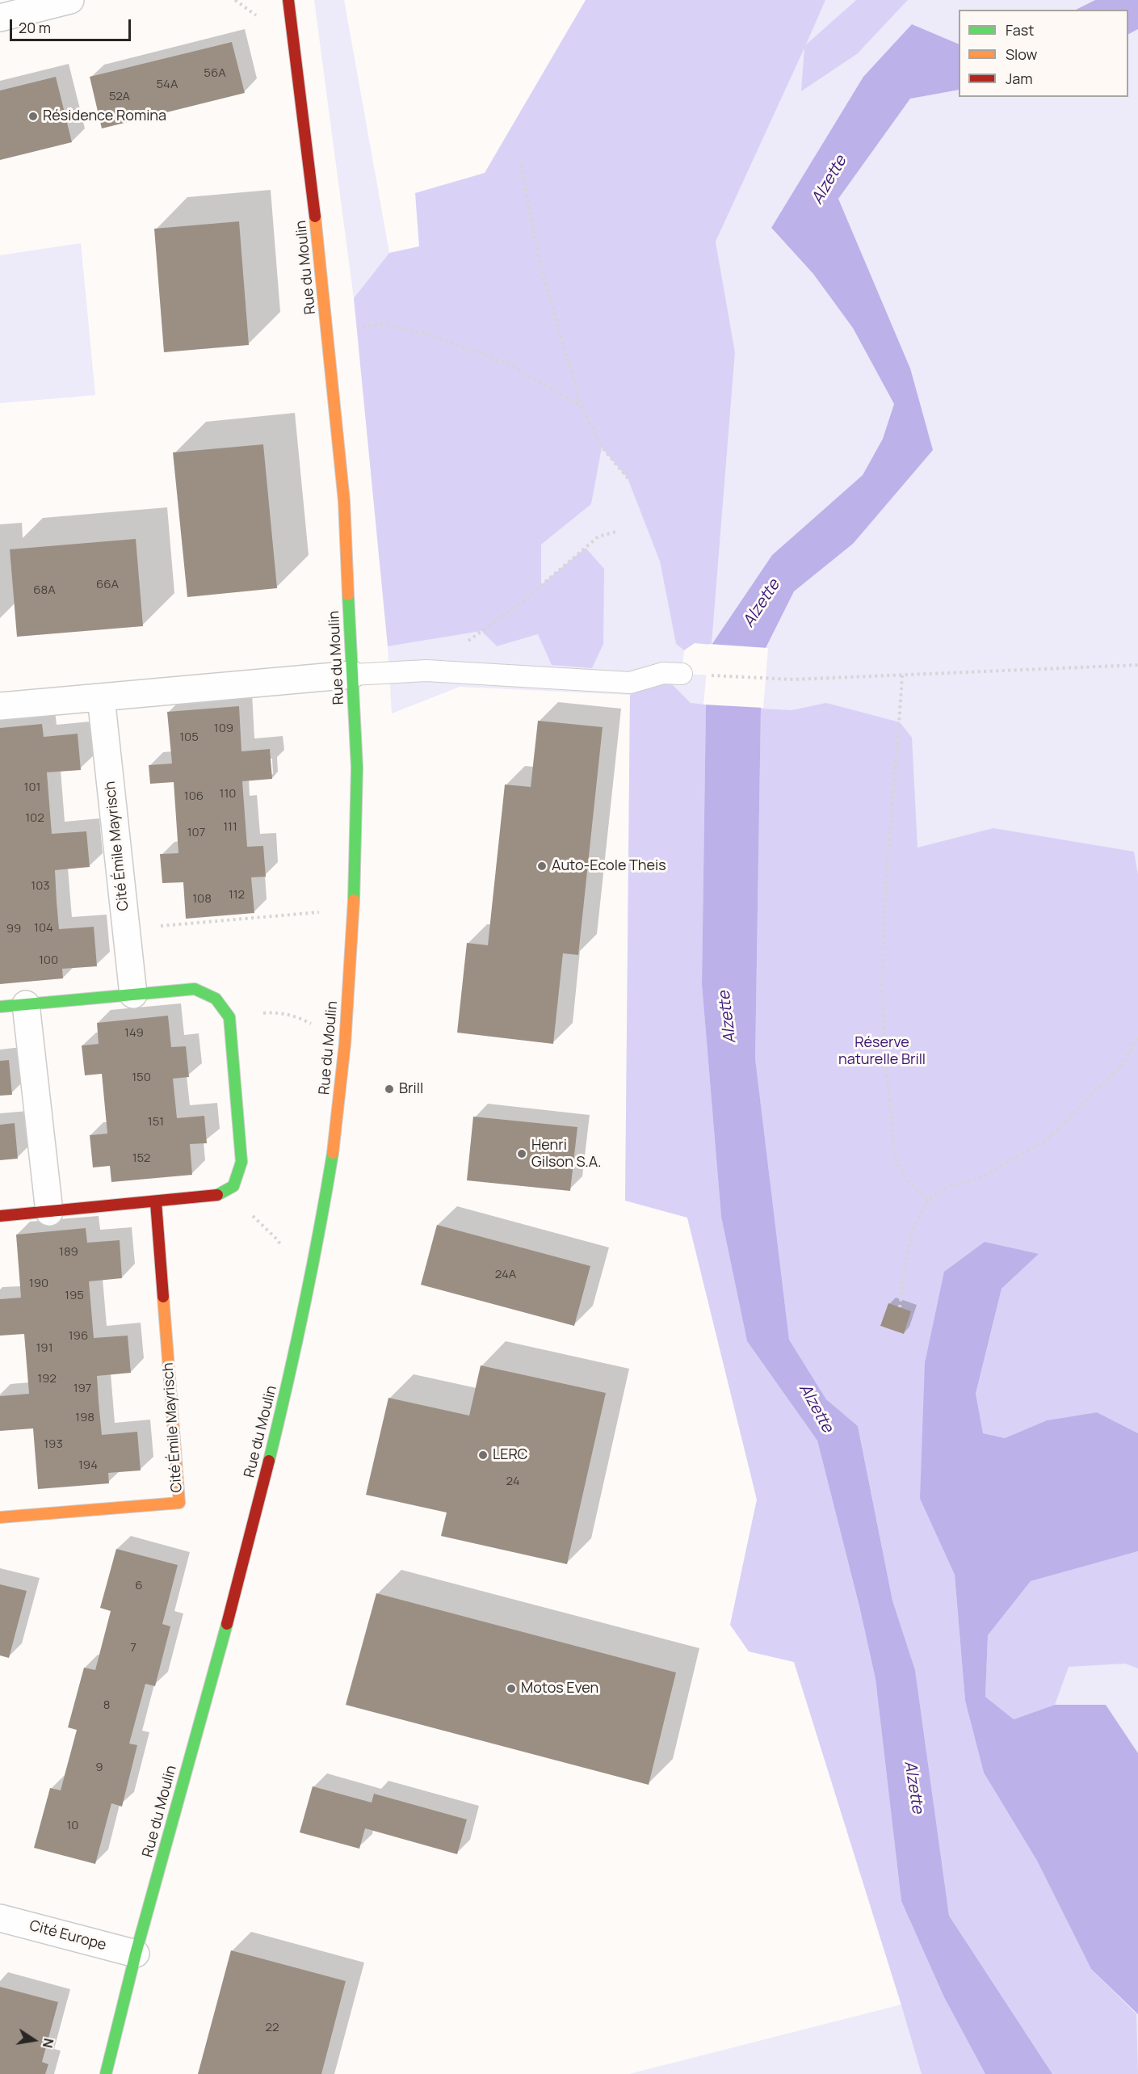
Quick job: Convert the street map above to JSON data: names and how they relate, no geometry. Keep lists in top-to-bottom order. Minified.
{"streets":{"main road":["Rue du Moulin","Cité Émile Mayrisch"],"street":["Cité Europe"]},"crossings":[["Rue du Moulin","Cité Europe"]],"water":["Alzette"],"parks":["Réserve naturelle Brill"],"places":["Résidence Romina","Auto-Ecole Theis","Brill","Henri Gilson S.A.","LERC","Motos Even"],"house_numbers":["56A","54A","52A","66A","68A","109","105","101","110","106","102","111","107","103","112","108","104","99","100","149","150","151","152","189","24A","190","195","196","191","192","197","198","193","194","24","6","7","8","9","10","22"],"legend":["Fast","Slow","Jam"],"scale_bar":"20 m","north":"right"}
